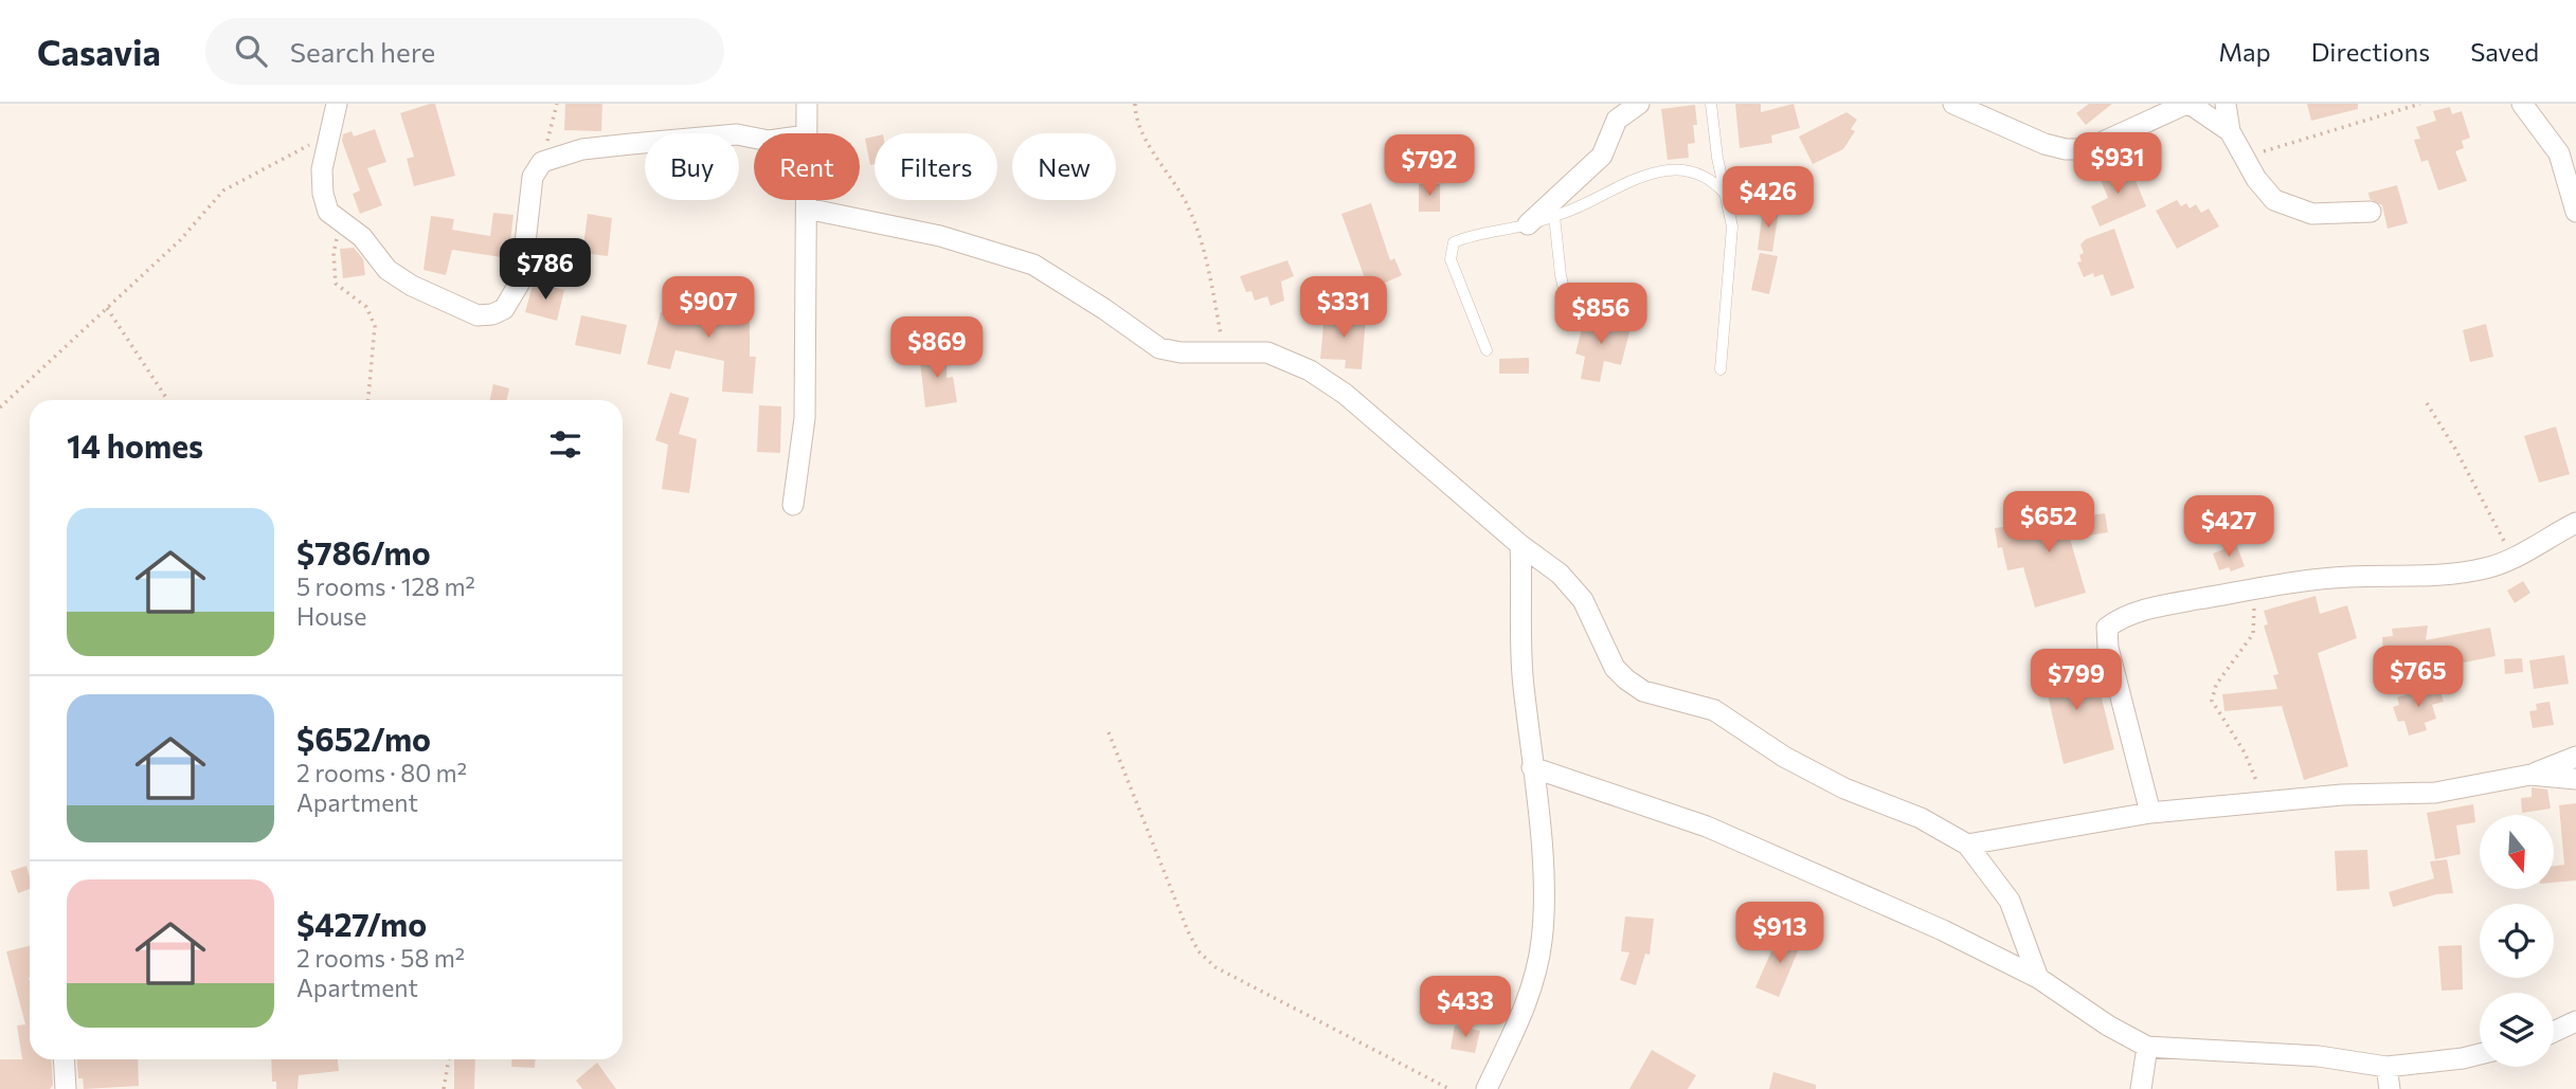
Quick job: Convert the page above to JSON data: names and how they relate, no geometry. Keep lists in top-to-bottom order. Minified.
{"north":"bottom","page":{"header":"Casavia","search":"Search here","nav":["Map","Directions","Saved"],"price":["$931","$792","$426","$786","$907","$331","$856","$869","$652","$427","$765","$799","$913","$433"],"chip":["Buy","Rent","Filters","New"],"heading":"14 homes","list":[{"name":"$786/mo","note":"5 rooms · 128 m² · House"},{"name":"$652/mo","note":"2 rooms · 80 m² · Apartment"},{"name":"$427/mo","note":"2 rooms · 58 m² · Apartment"}]}}
